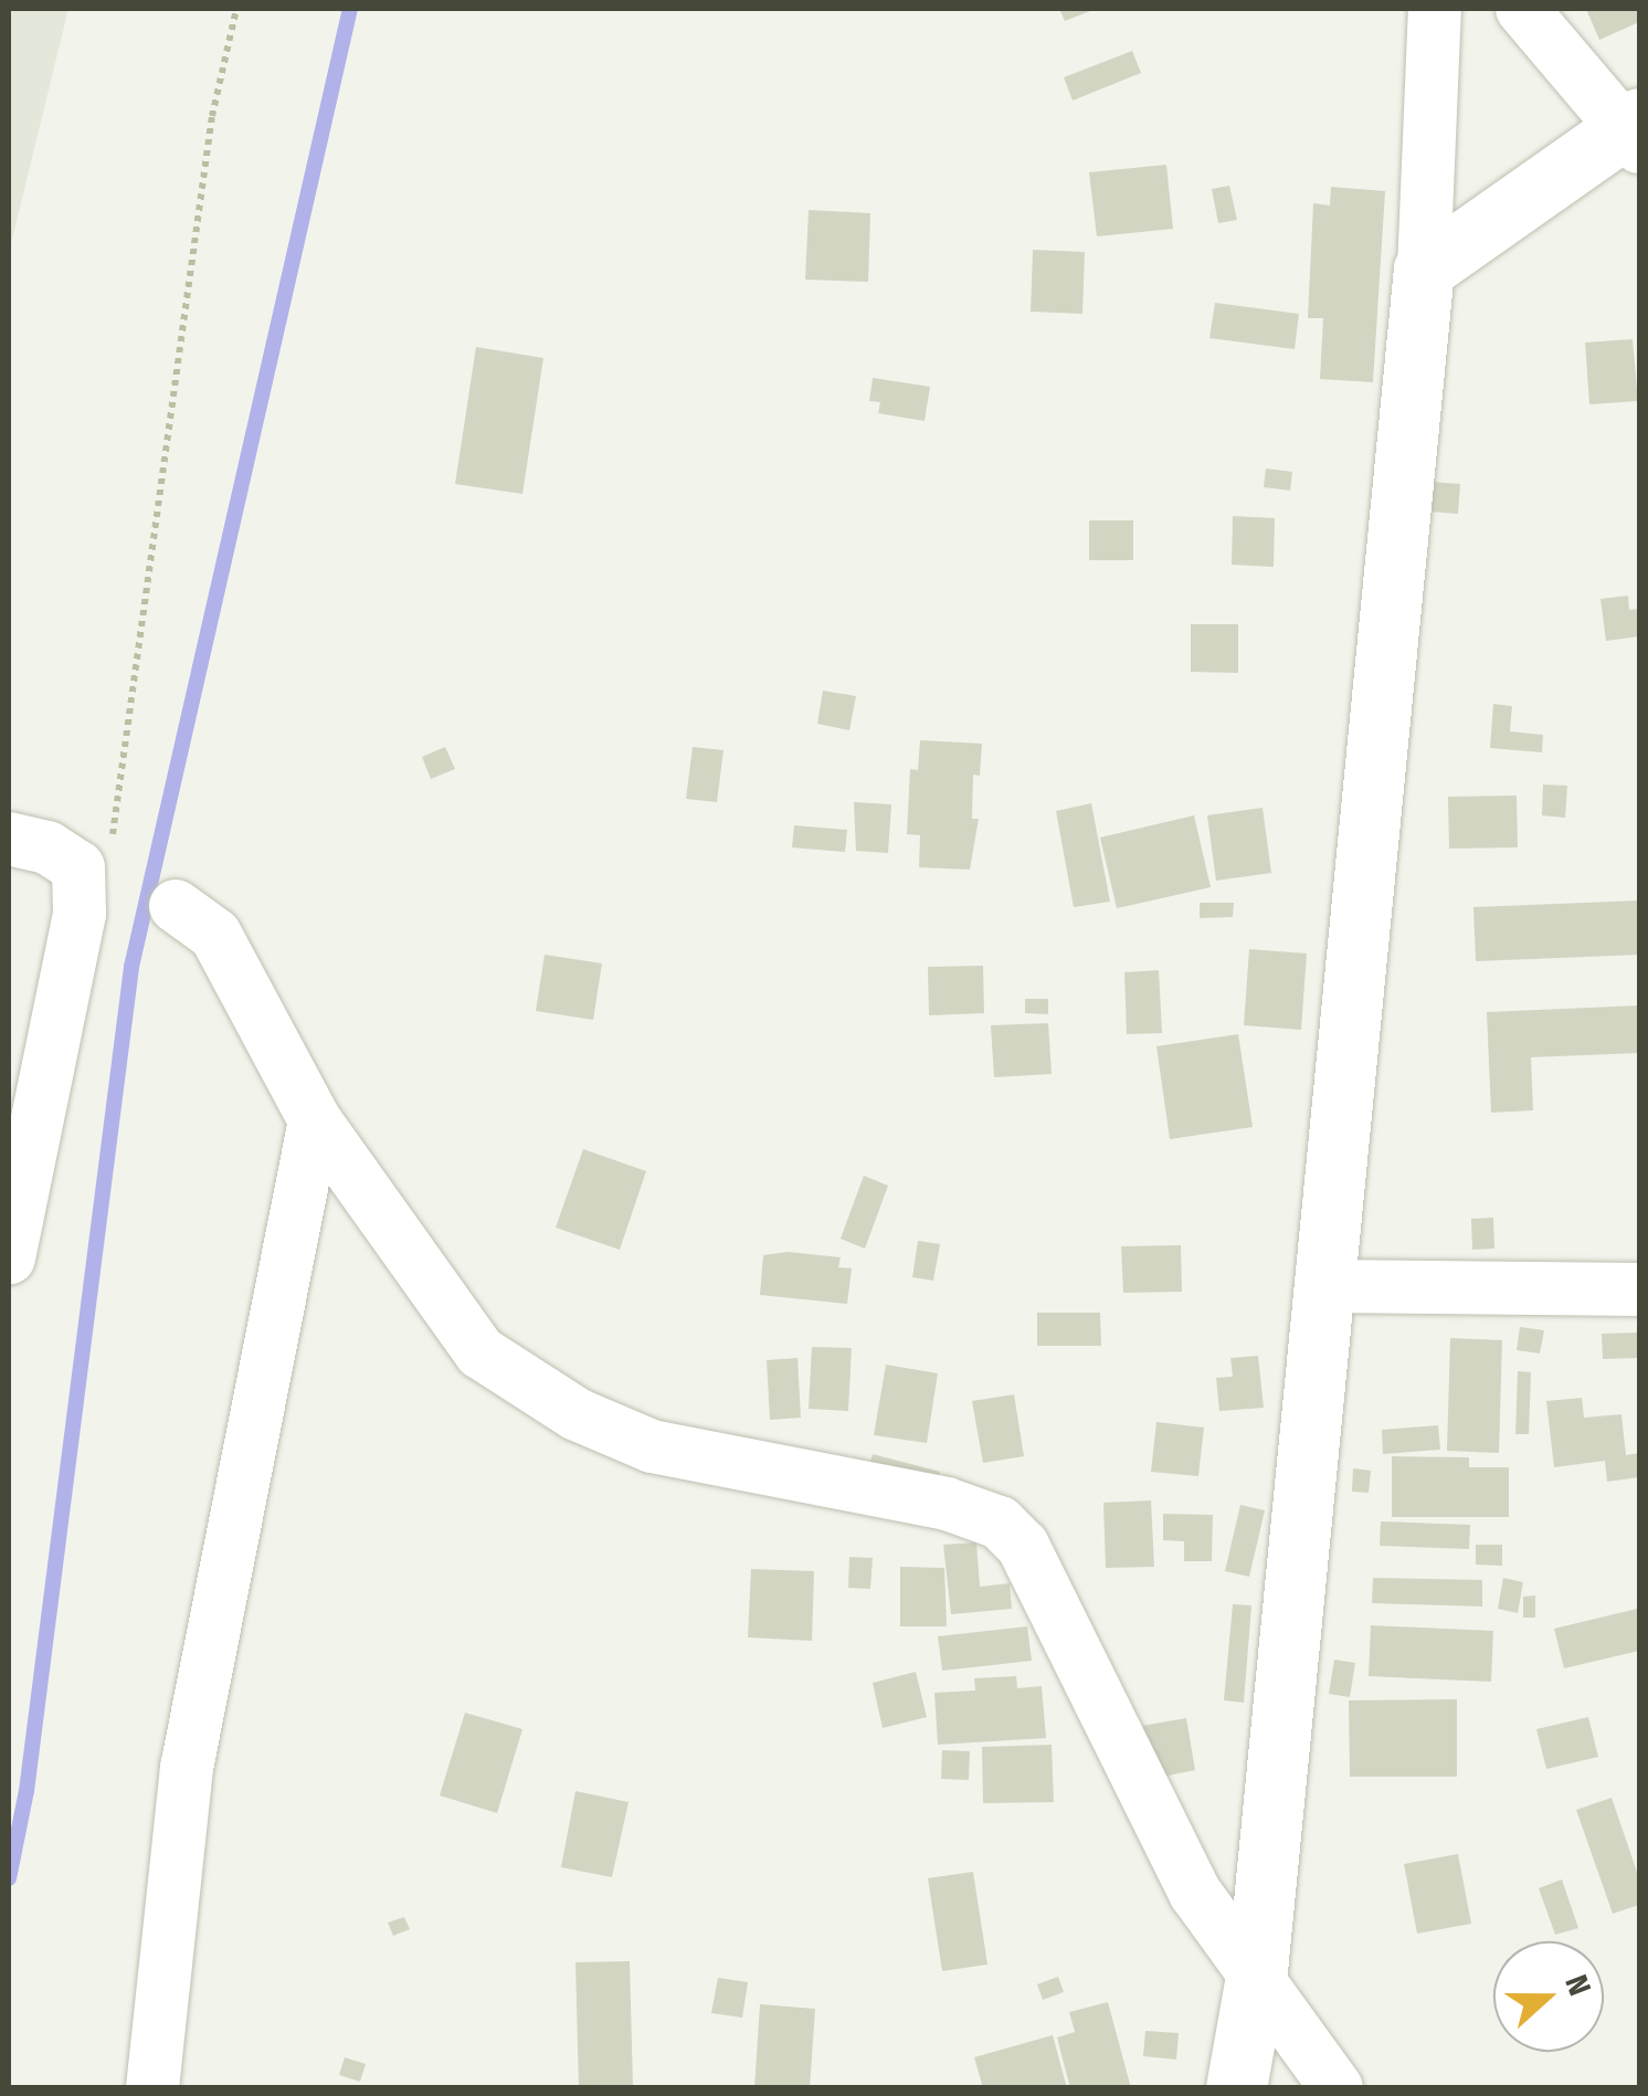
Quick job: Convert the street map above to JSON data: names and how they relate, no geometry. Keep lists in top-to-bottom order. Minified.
{"north":"right"}
